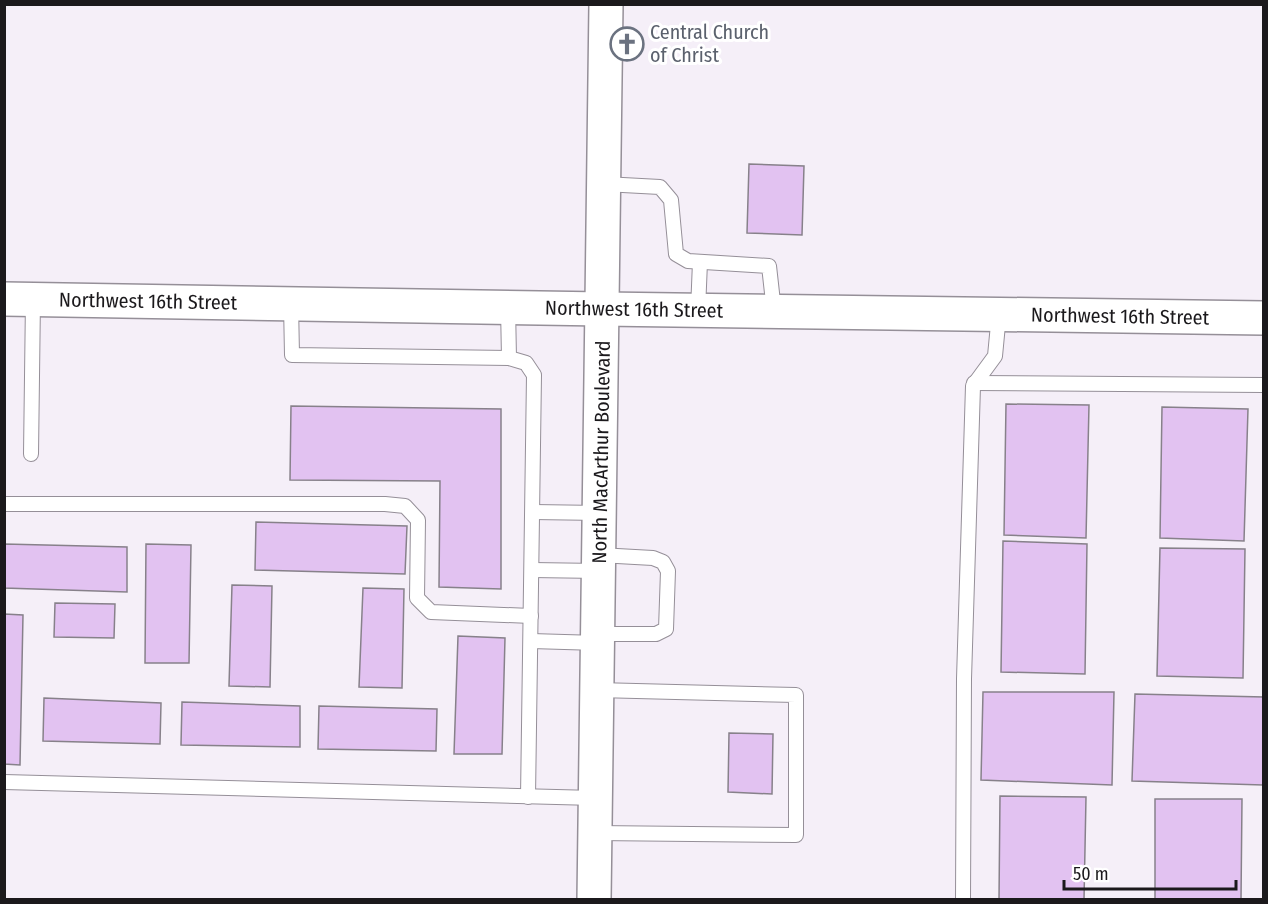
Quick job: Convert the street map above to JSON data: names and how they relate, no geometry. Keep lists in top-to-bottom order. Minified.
{"streets":{"street":["Northwest 16th Street","North MacArthur Boulevard"]},"crossings":[["Northwest 16th Street","North MacArthur Boulevard"]],"places":{"church":["Central Church of Christ"]},"scale_bar":"50 m"}
